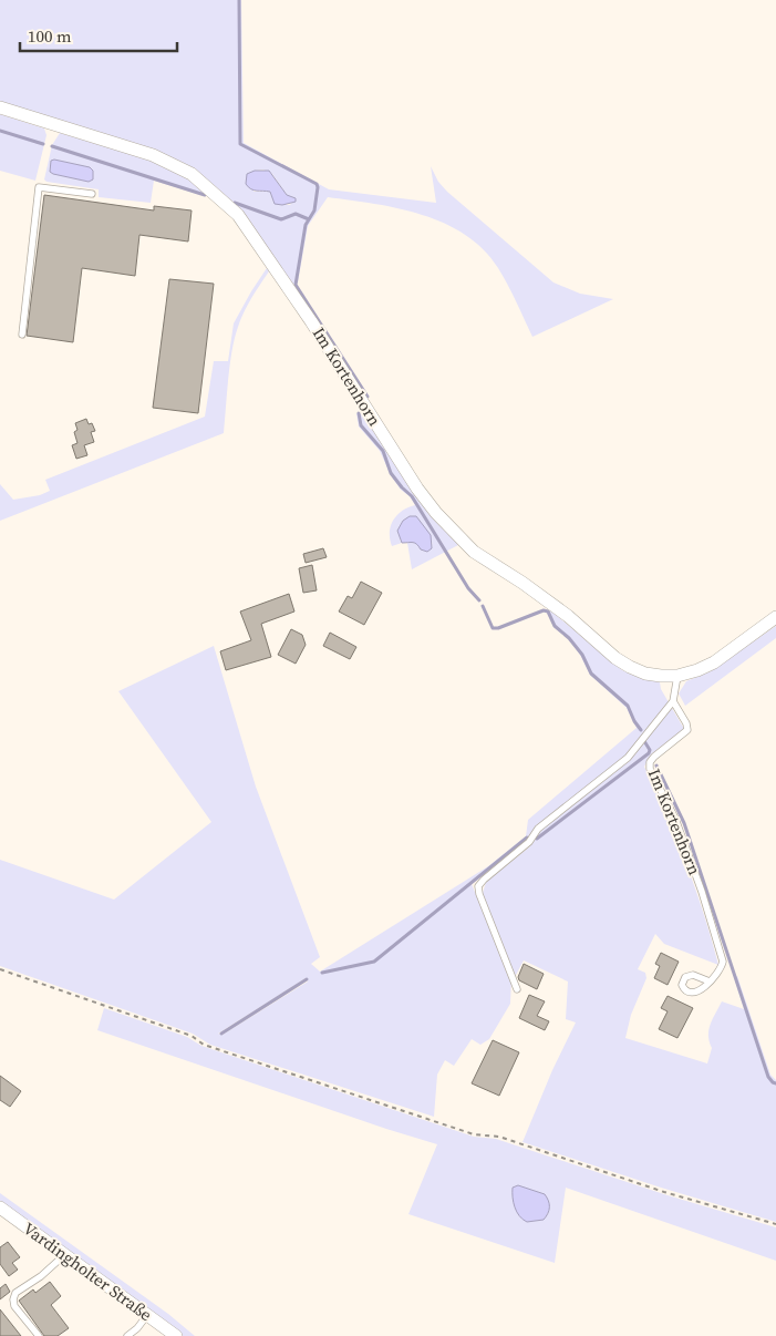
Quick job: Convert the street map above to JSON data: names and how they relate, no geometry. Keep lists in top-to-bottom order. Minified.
{"streets":{"street":["Im Kortenhorn","Vardingholter Straße"]},"scale_bar":"100 m"}
